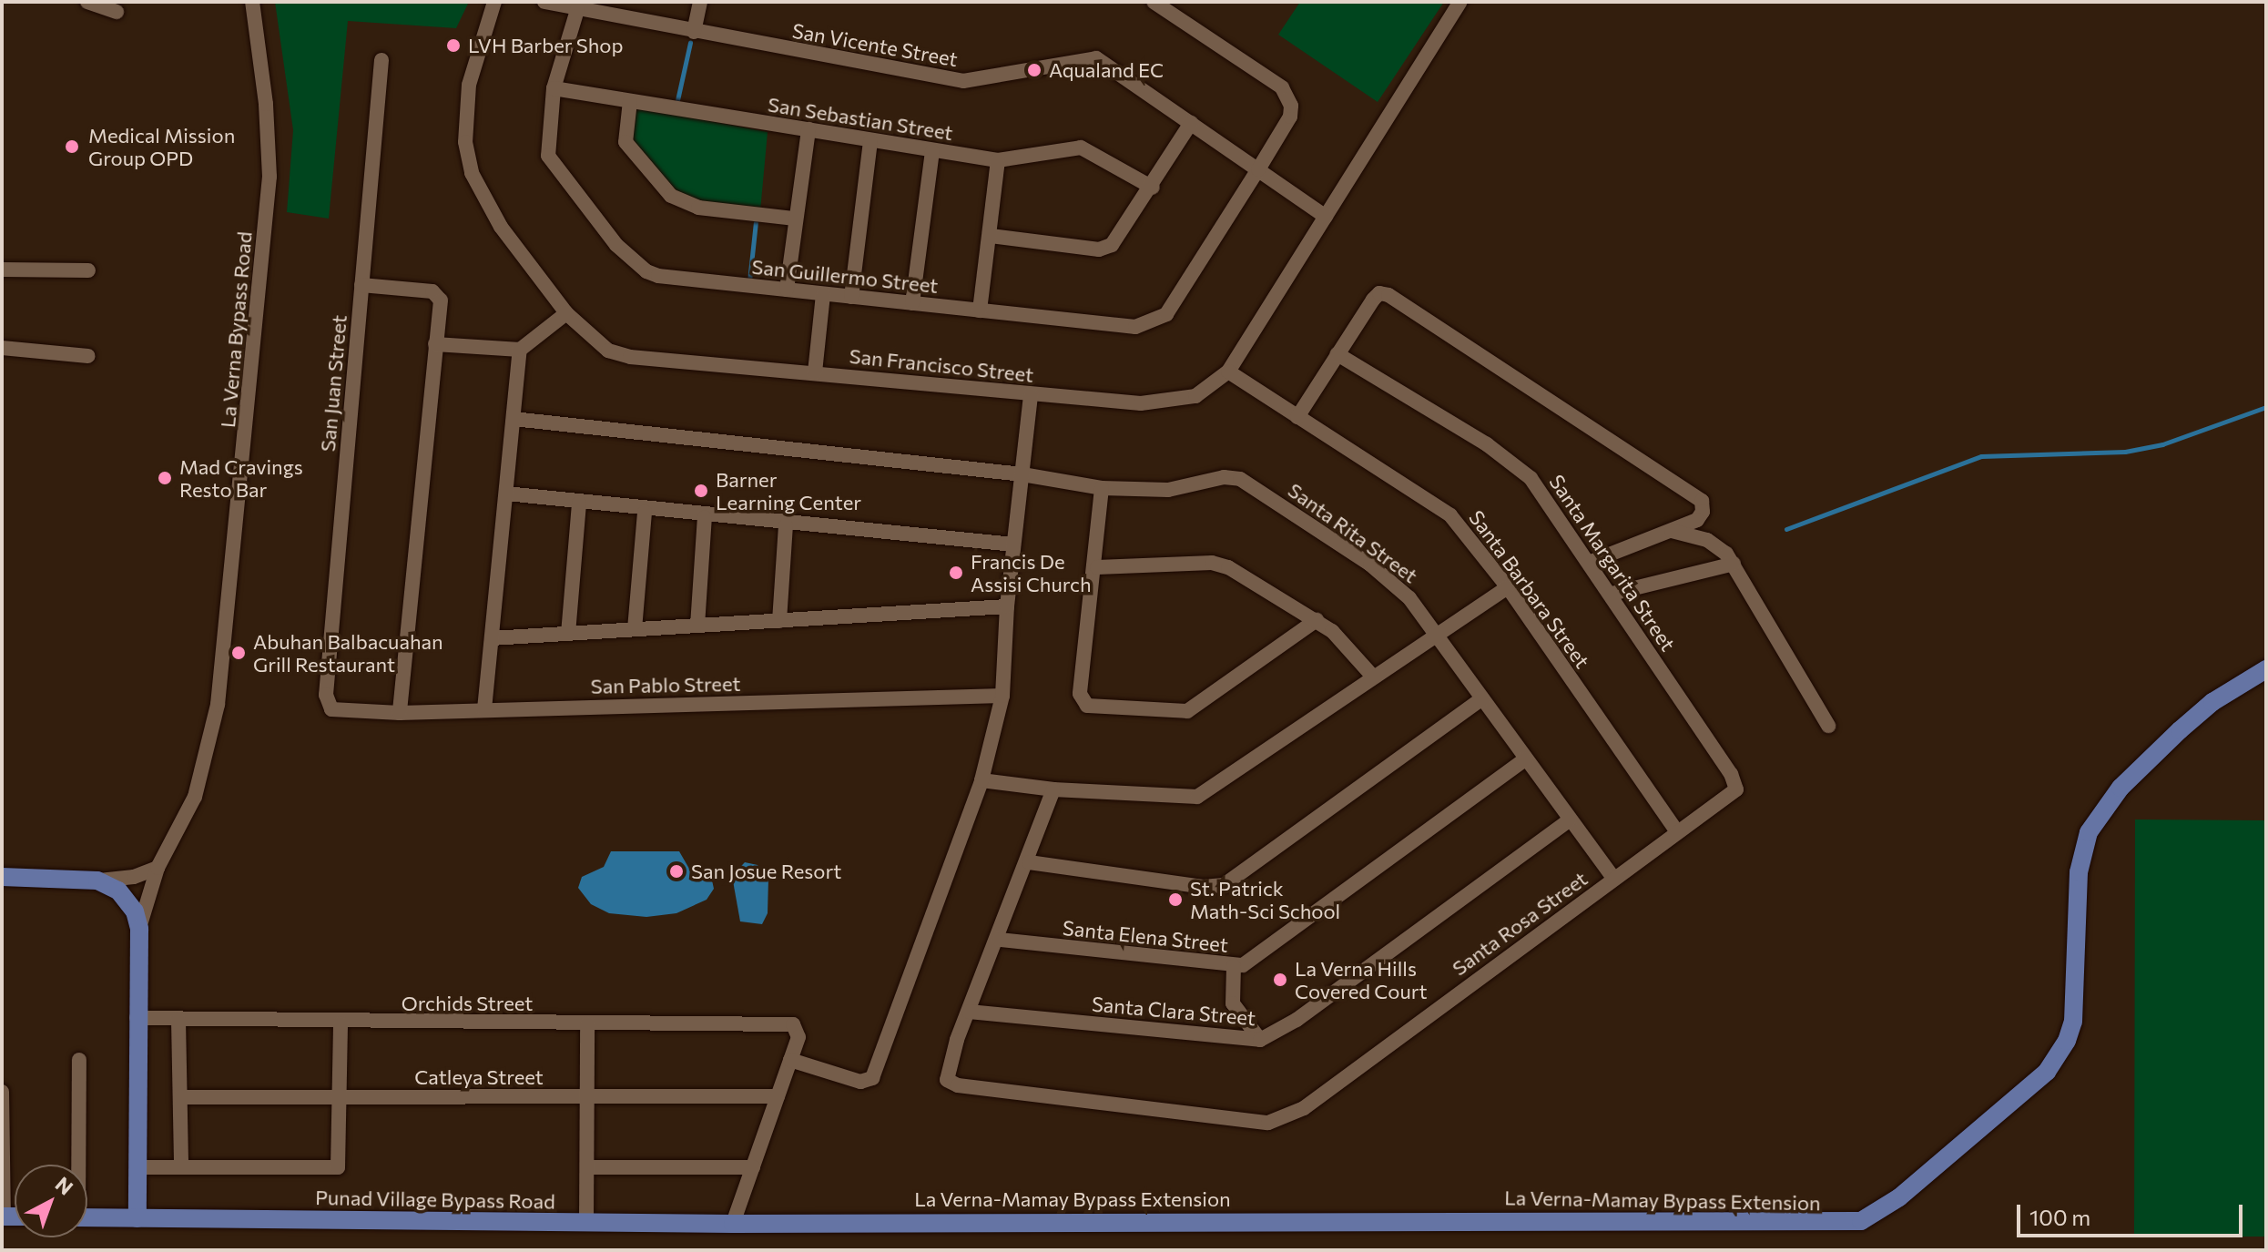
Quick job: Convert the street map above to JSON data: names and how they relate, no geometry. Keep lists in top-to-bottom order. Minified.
{"streets":{"main road":["Punad Village Bypass Road","La Verna-Mamay Bypass Extension"],"street":["San Vicente Street","San Sebastian Street","San Guillermo Street","La Verna Bypass Road","San Francisco Street","San Juan Street","Santa Rita Street","Santa Margarita Street","Santa Barbara Street","San Pablo Street","Santa Rosa Street","Santa Elena Street","Orchids Street","Santa Clara Street","Catleya Street"]},"crossings":[["San Vicente Street","San Guillermo Street"],["San Vicente Street","San Francisco Street"],["San Sebastian Street","San Guillermo Street"],["San Francisco Street","Santa Barbara Street"],["San Juan Street","San Pablo Street"],["Santa Rita Street","Santa Rosa Street"],["Santa Rita Street","Santa Elena Street"],["Santa Rita Street","Santa Clara Street"],["Santa Margarita Street","Santa Rosa Street"],["Santa Barbara Street","Santa Rosa Street"],["Santa Rosa Street","Santa Clara Street"],["Punad Village Bypass Road","La Verna-Mamay Bypass Extension"]],"places":["LVH Barber Shop","Aqualand EC","Medical Mission Group OPD","Mad Cravings Resto Bar","Barner Learning Center","Francis De Assisi Church","Abuhan Balbacuahan Grill Restaurant","San Josue Resort","St. Patrick Math-Sci School","La Verna Hills Covered Court"],"scale_bar":"100 m","north":"top right"}
